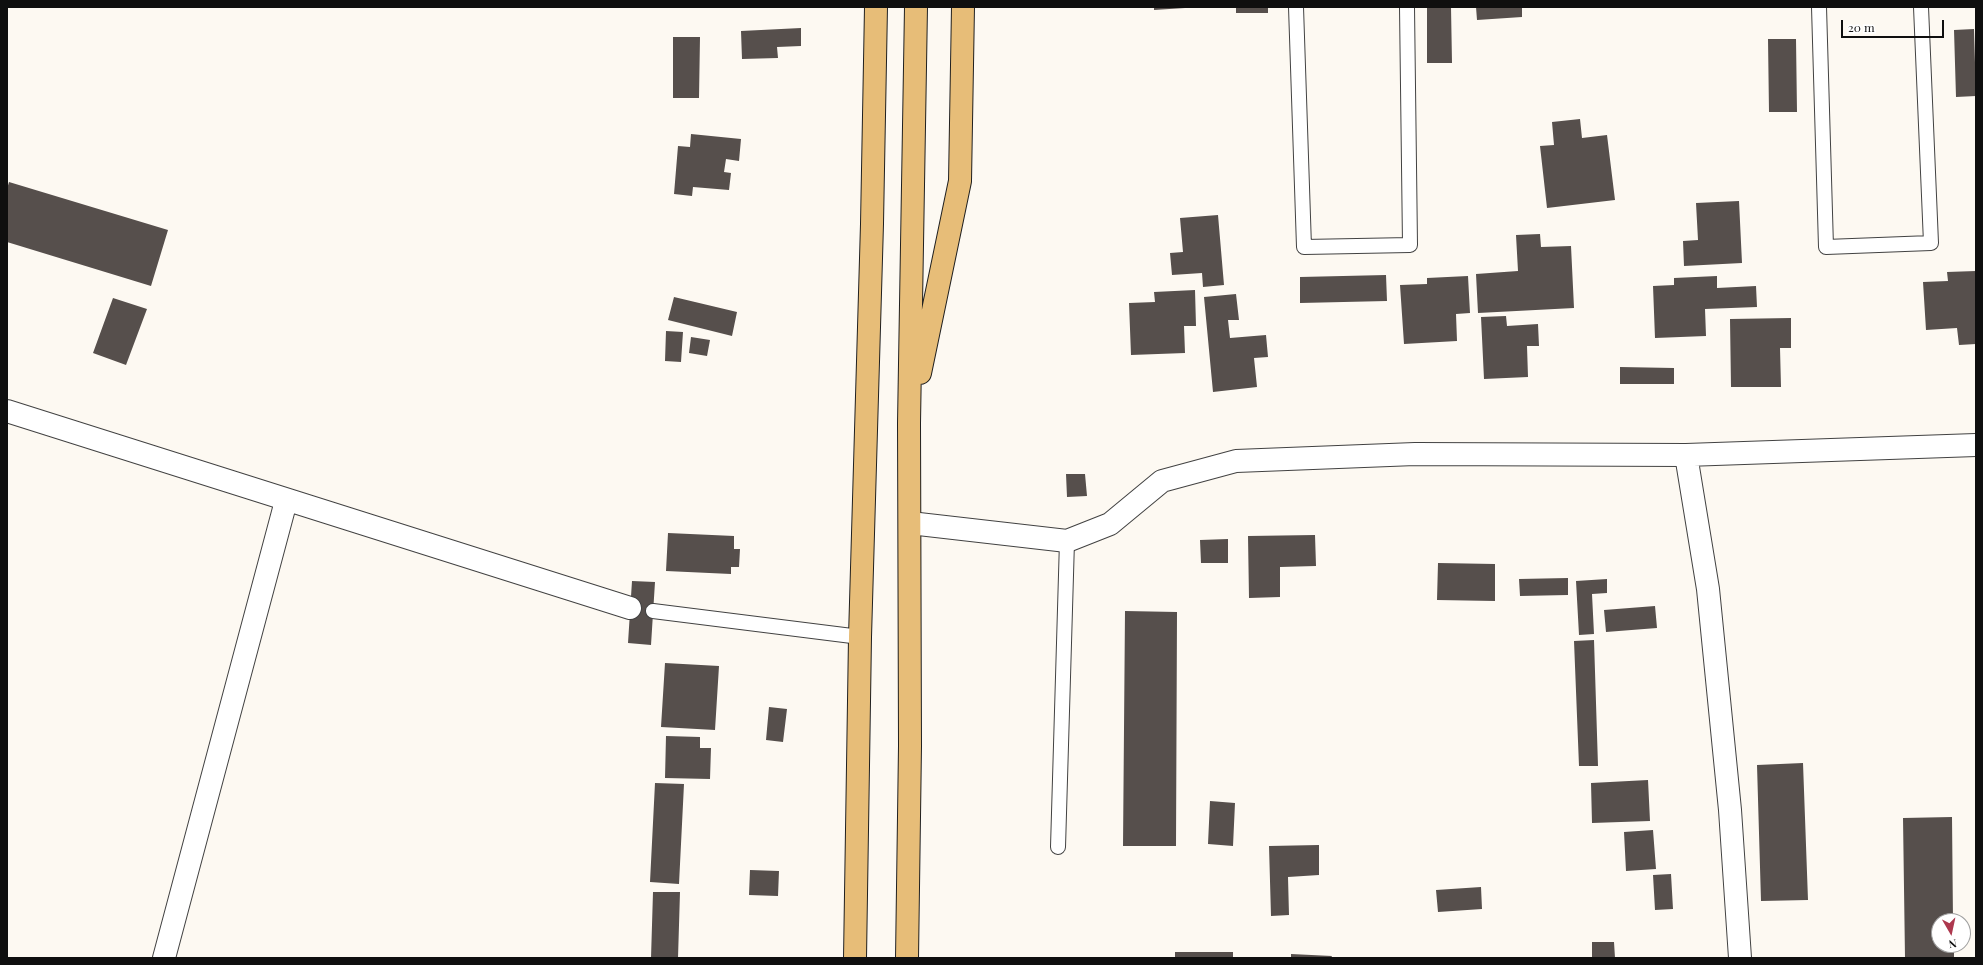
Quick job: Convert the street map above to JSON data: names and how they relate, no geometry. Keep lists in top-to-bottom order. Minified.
{"scale_bar":"20 m","north":"bottom"}
